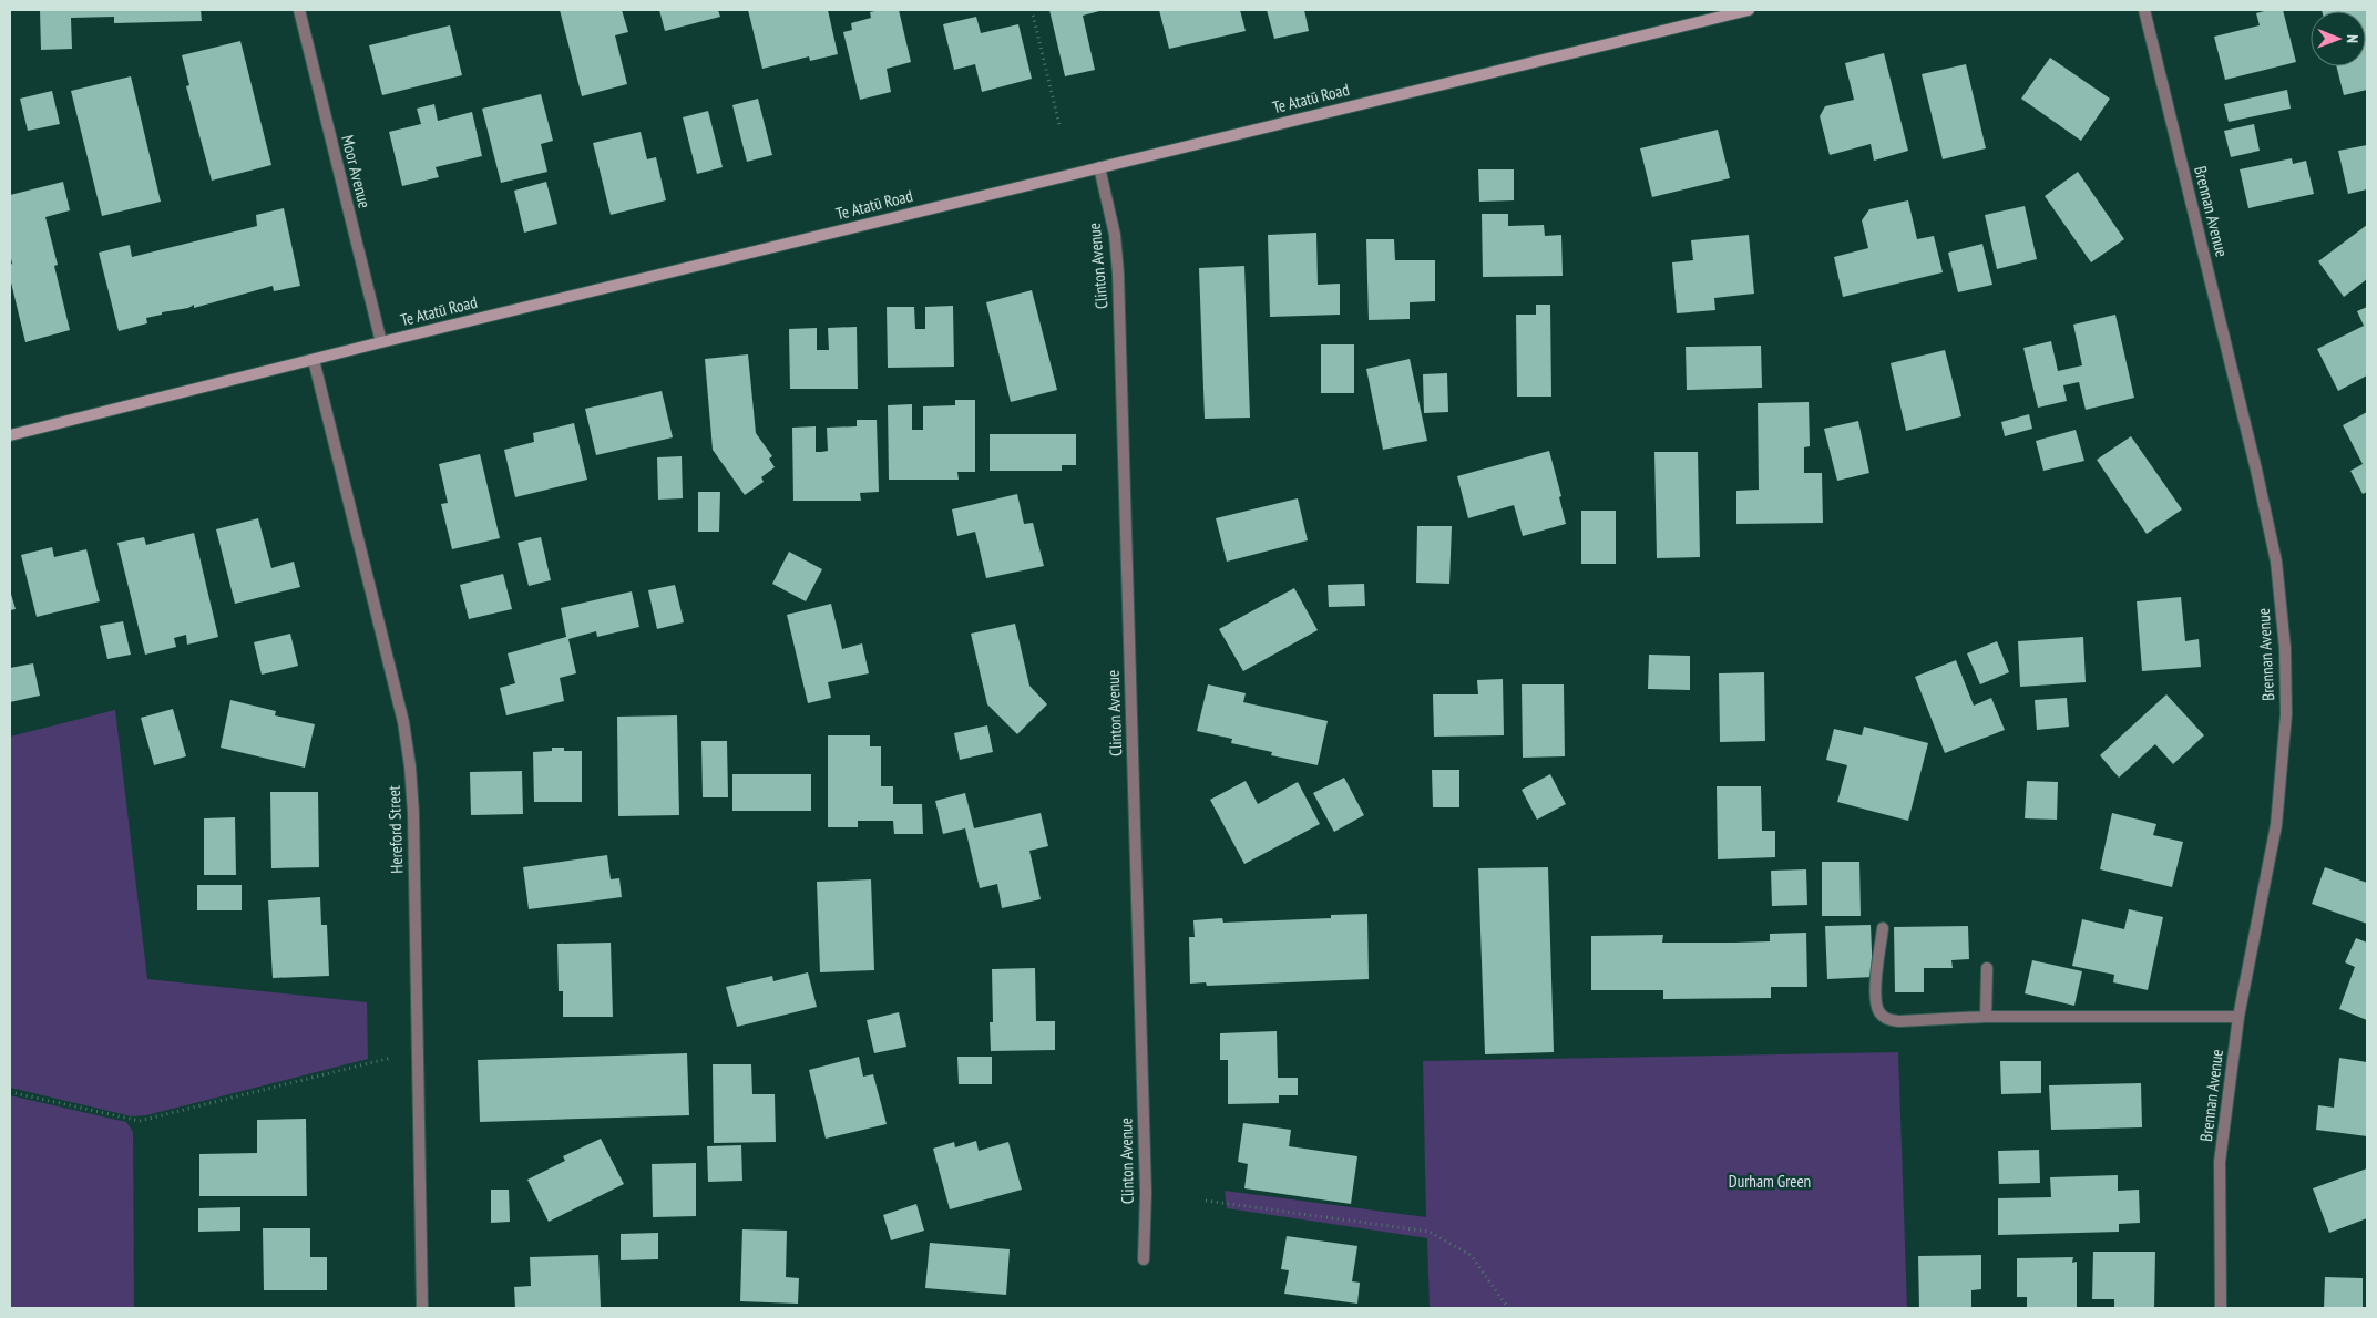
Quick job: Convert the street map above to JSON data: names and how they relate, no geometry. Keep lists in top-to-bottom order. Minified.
{"streets":{"main road":["Te Atatū Road"],"street":["Moor Avenue","Brennan Avenue","Clinton Avenue","Hereford Street"]},"crossings":[["Te Atatū Road","Moor Avenue"],["Te Atatū Road","Clinton Avenue"],["Te Atatū Road","Hereford Street"]],"parks":["Durham Green"],"north":"right"}
